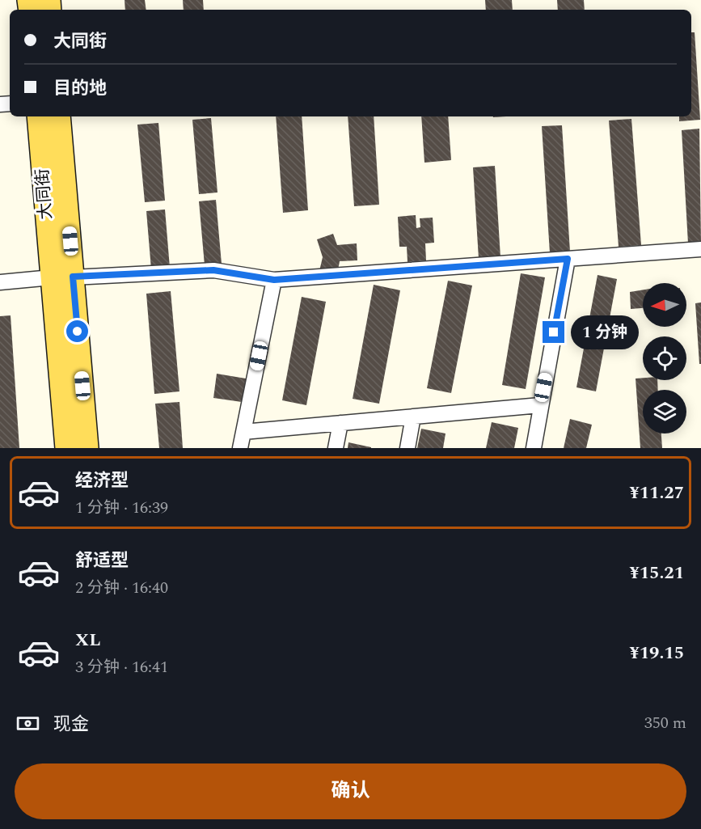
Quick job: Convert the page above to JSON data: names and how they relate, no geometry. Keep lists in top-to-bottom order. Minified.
{"streets":{"main road":["大同街"]},"north":"left","page":{"banner":["大同街","目的地"],"bubble":"1 分钟","list":[{"name":"经济型","note":"1 分钟 · 16:39","value":"¥11.27"},{"name":"舒适型","note":"2 分钟 · 16:40","value":"¥15.21"},{"name":"XL","note":"3 分钟 · 16:41","value":"¥19.15"}],"pay":["现金","350 m"],"buttons":"确认"}}
